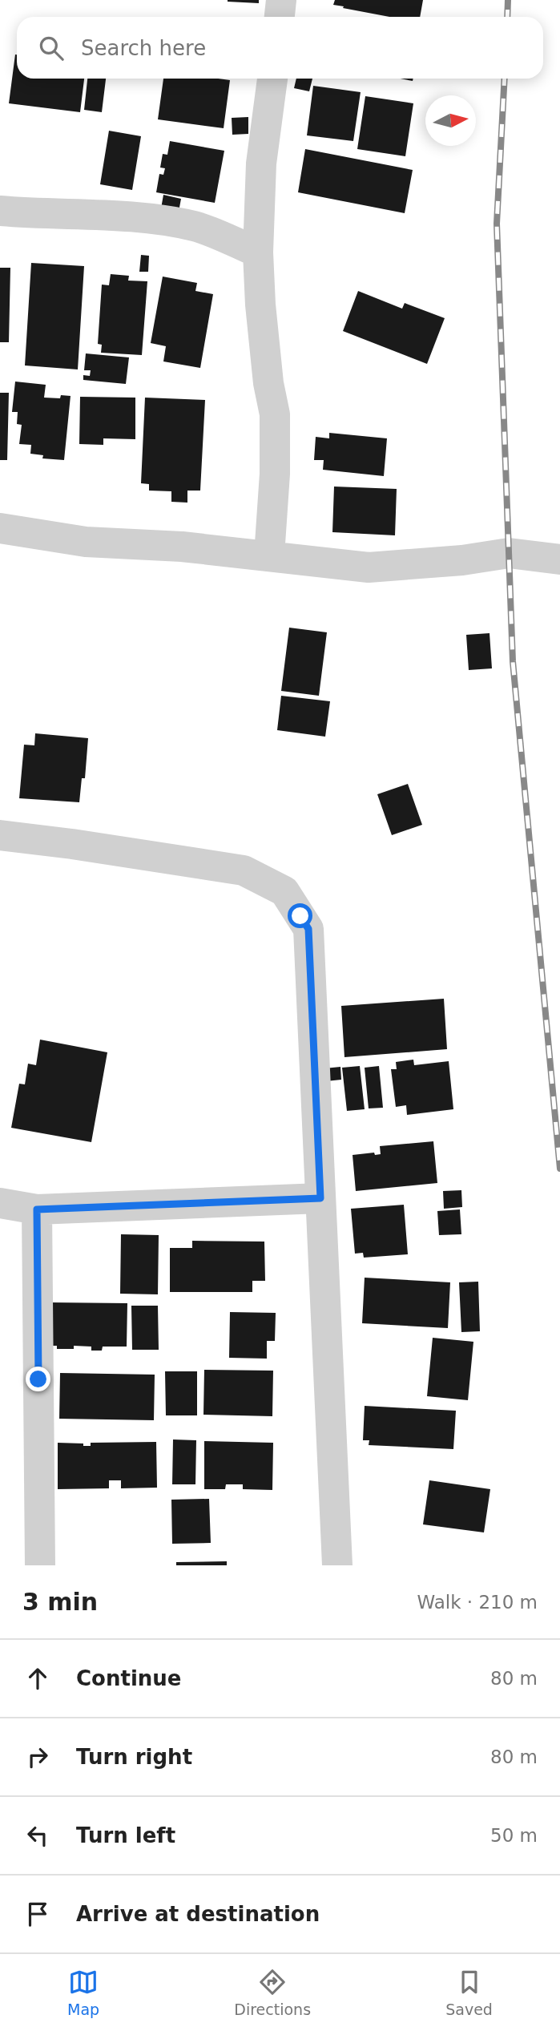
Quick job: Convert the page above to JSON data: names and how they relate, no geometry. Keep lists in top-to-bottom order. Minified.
{"north":"right","page":{"search":"Search here","heading":["3 min","Walk · 210 m"],"list":[["Continue","80 m"],["Turn right","80 m"],["Turn left","50 m"],"Arrive at destination"],"nav":["Map","Directions","Saved"]}}
